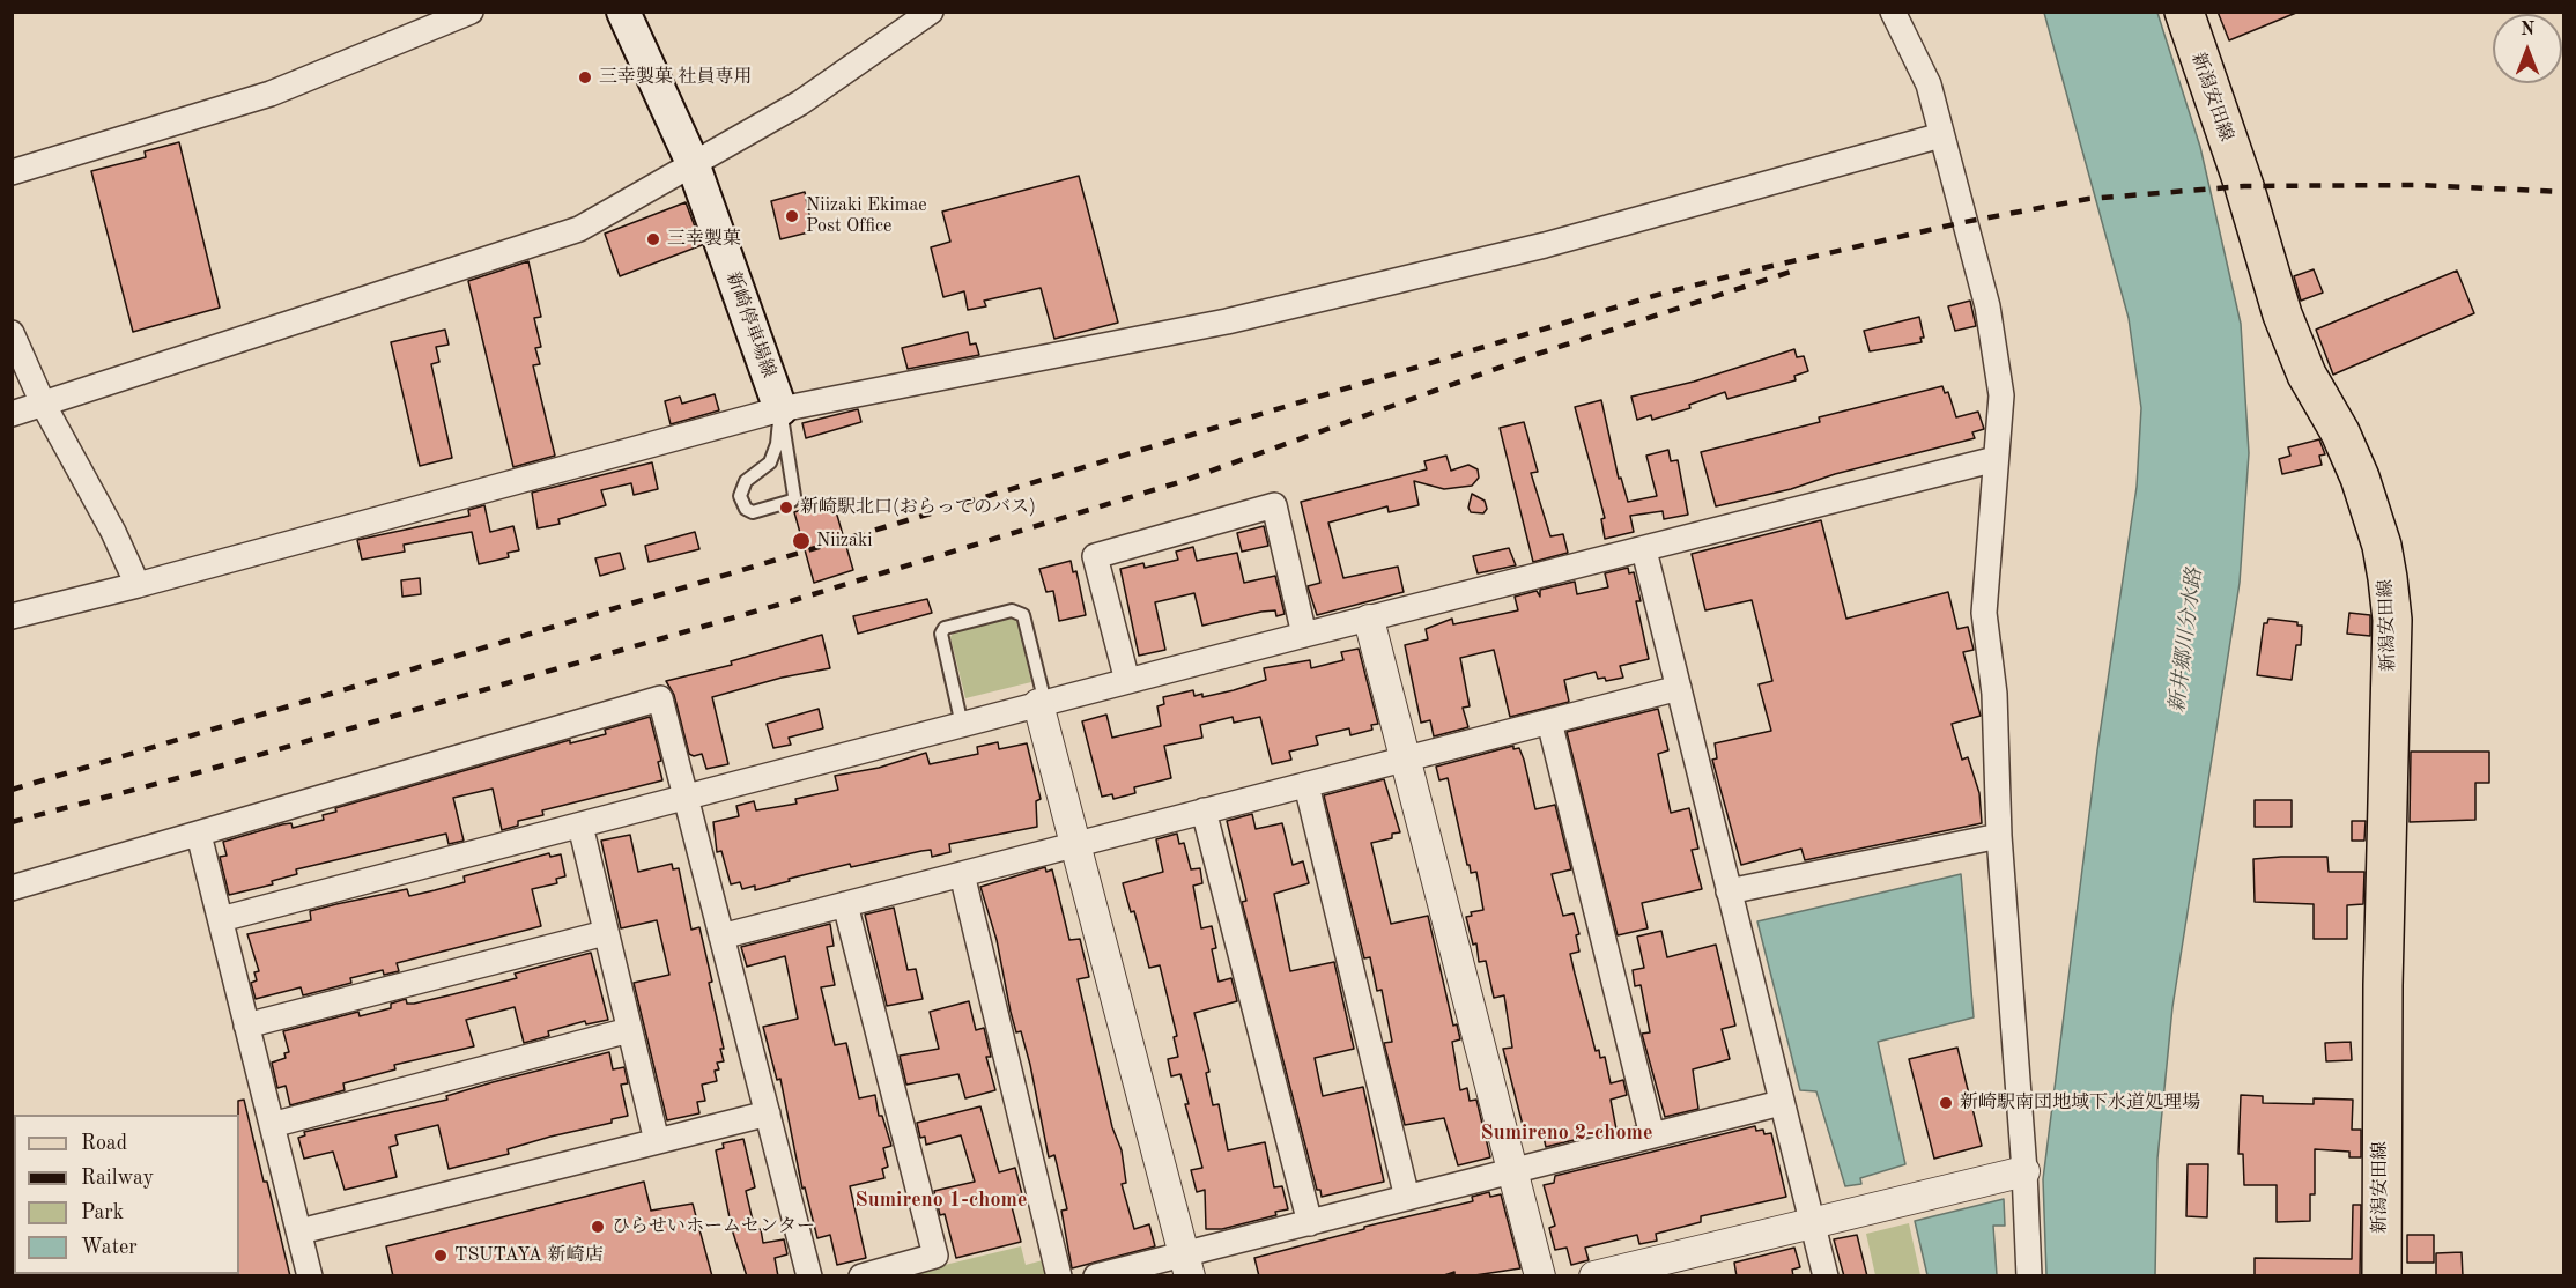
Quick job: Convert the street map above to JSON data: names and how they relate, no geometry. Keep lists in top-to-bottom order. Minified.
{"streets":{"main road":["新潟安田線","新崎停車場線"]},"districts":["Sumireno 2-chome","Sumireno 1-chome"],"water":["新井郷川分水路"],"places":["三幸製菓 社員専用","Niizaki Ekimae Post Office","三幸製菓","新崎駅北口(おらってのバス)","Niizaki","新崎駅南団地域下水道処理場","ひらせいホームセンター","TSUTAYA 新崎店"],"legend":["Road","Railway","Park","Water"],"north":"top"}
